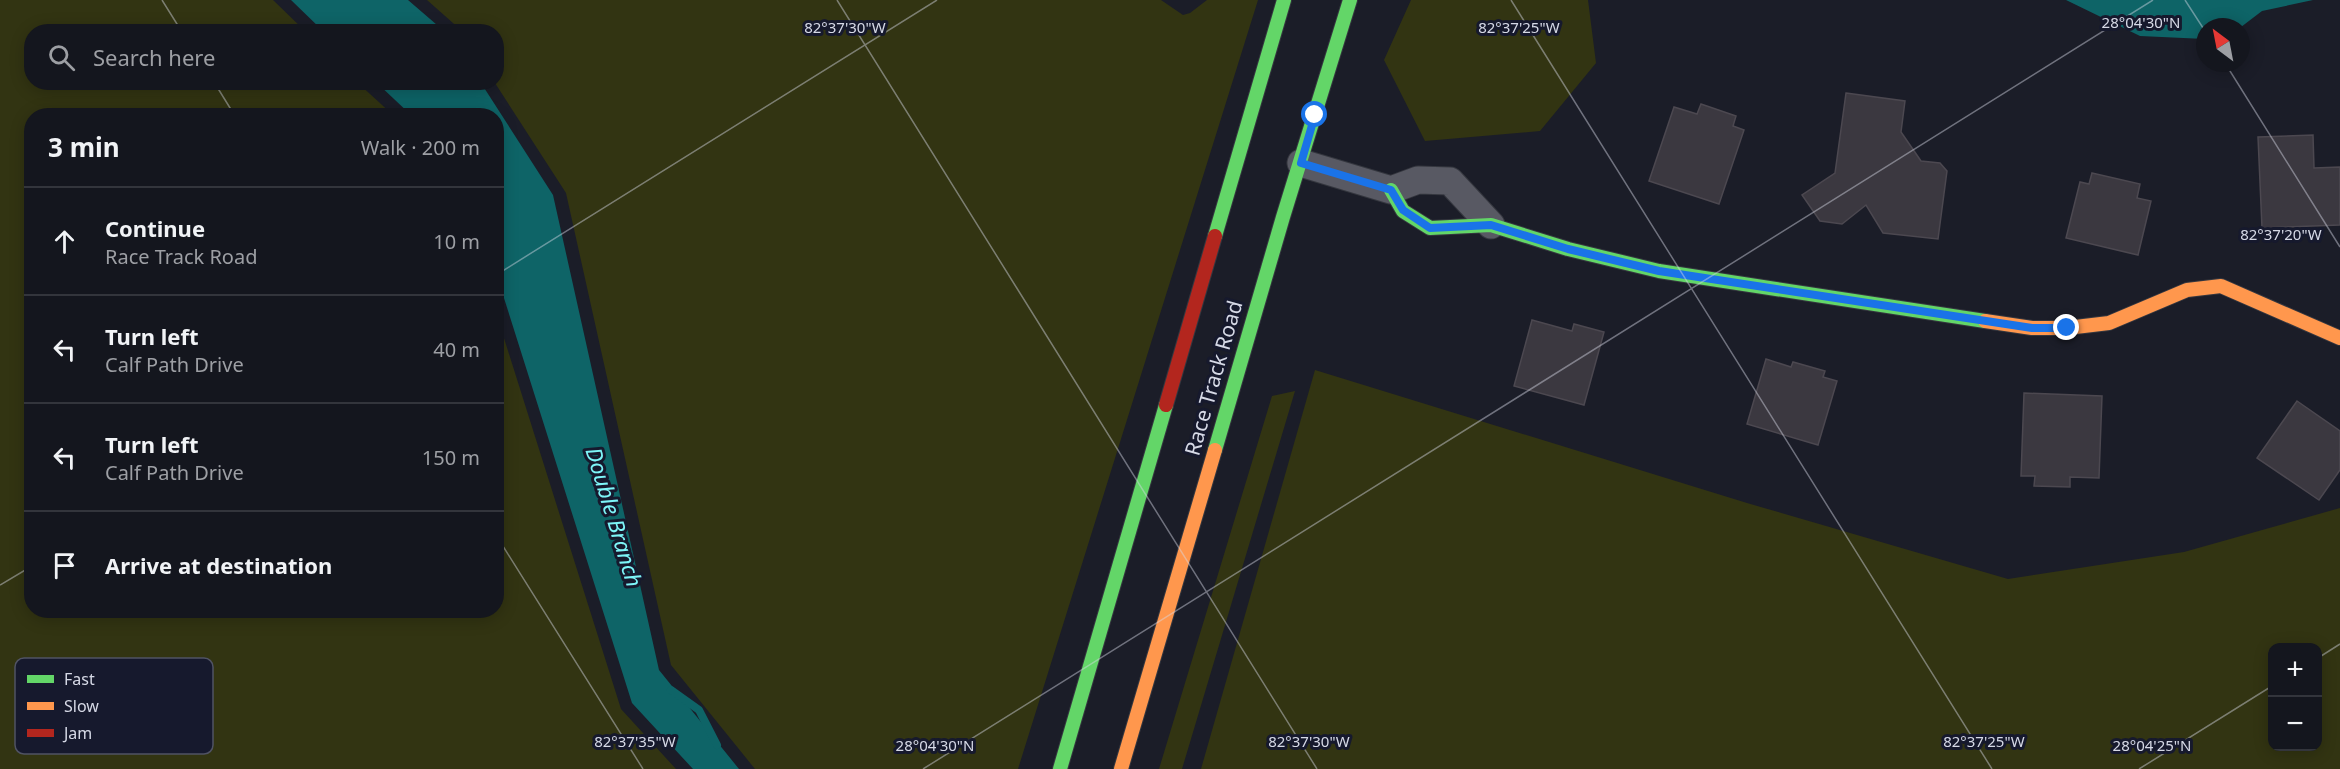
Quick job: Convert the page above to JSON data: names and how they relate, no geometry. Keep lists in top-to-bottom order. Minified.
{"streets":{"main road":["Race Track Road"]},"water":["Double Branch"],"legend":["Fast","Slow","Jam"],"north":"top left","page":{"search":"Search here","heading":["3 min","Walk · 200 m"],"list":[["Continue","Race Track Road","10 m"],["Turn left","Calf Path Drive","40 m"],["Turn left","Calf Path Drive","150 m"],"Arrive at destination"],"map_buttons":["+","−"]},"coordinates":["28°04'30\"N","82°37'30\"W","82°37'25\"W","82°37'20\"W","82°37'35\"W","28°04'25\"N"]}
